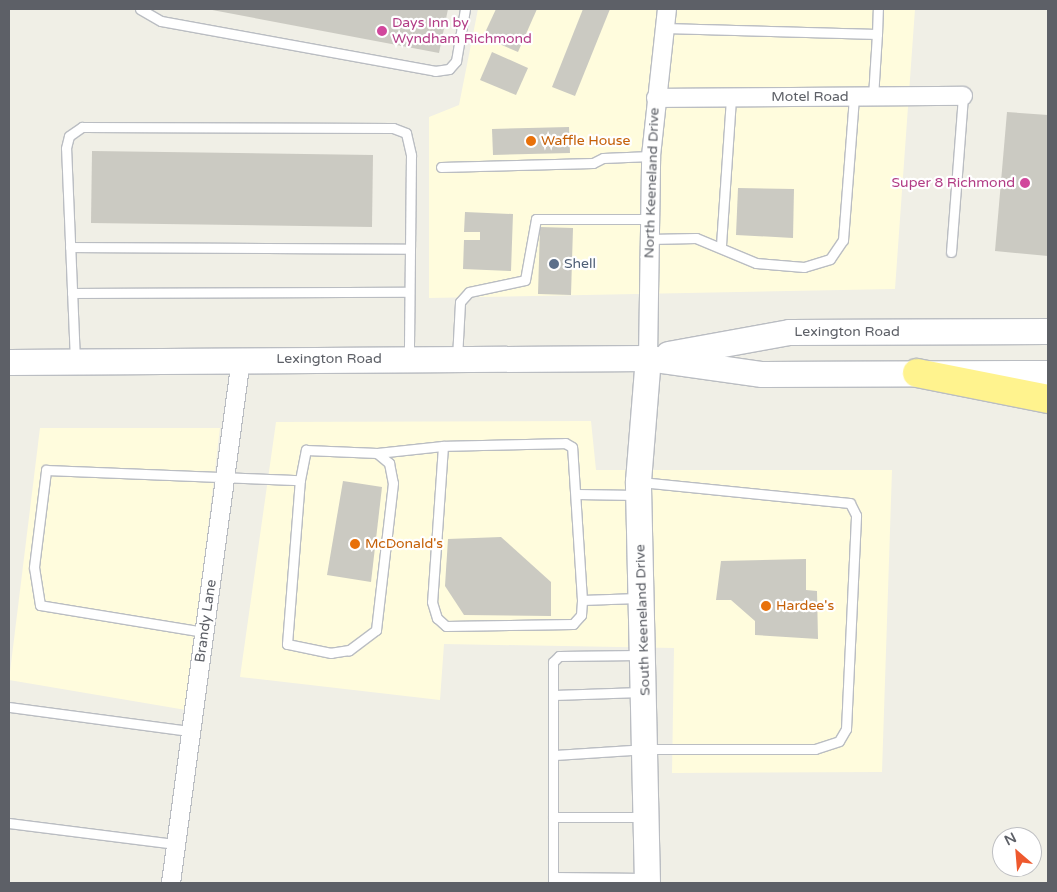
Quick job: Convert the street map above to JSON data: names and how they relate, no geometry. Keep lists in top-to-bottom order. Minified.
{"streets":{"main road":["Lexington Road","South Keeneland Drive"],"street":["Motel Road","North Keeneland Drive","Brandy Lane"]},"crossings":[["Motel Road","North Keeneland Drive"],["North Keeneland Drive","Lexington Road"],["North Keeneland Drive","South Keeneland Drive"],["Lexington Road","South Keeneland Drive"],["Lexington Road","Brandy Lane"]],"places":["Days Inn by Wyndham Richmond","Waffle House","Super 8 Richmond","Shell","McDonald's","Hardee's"],"north":"top left"}
